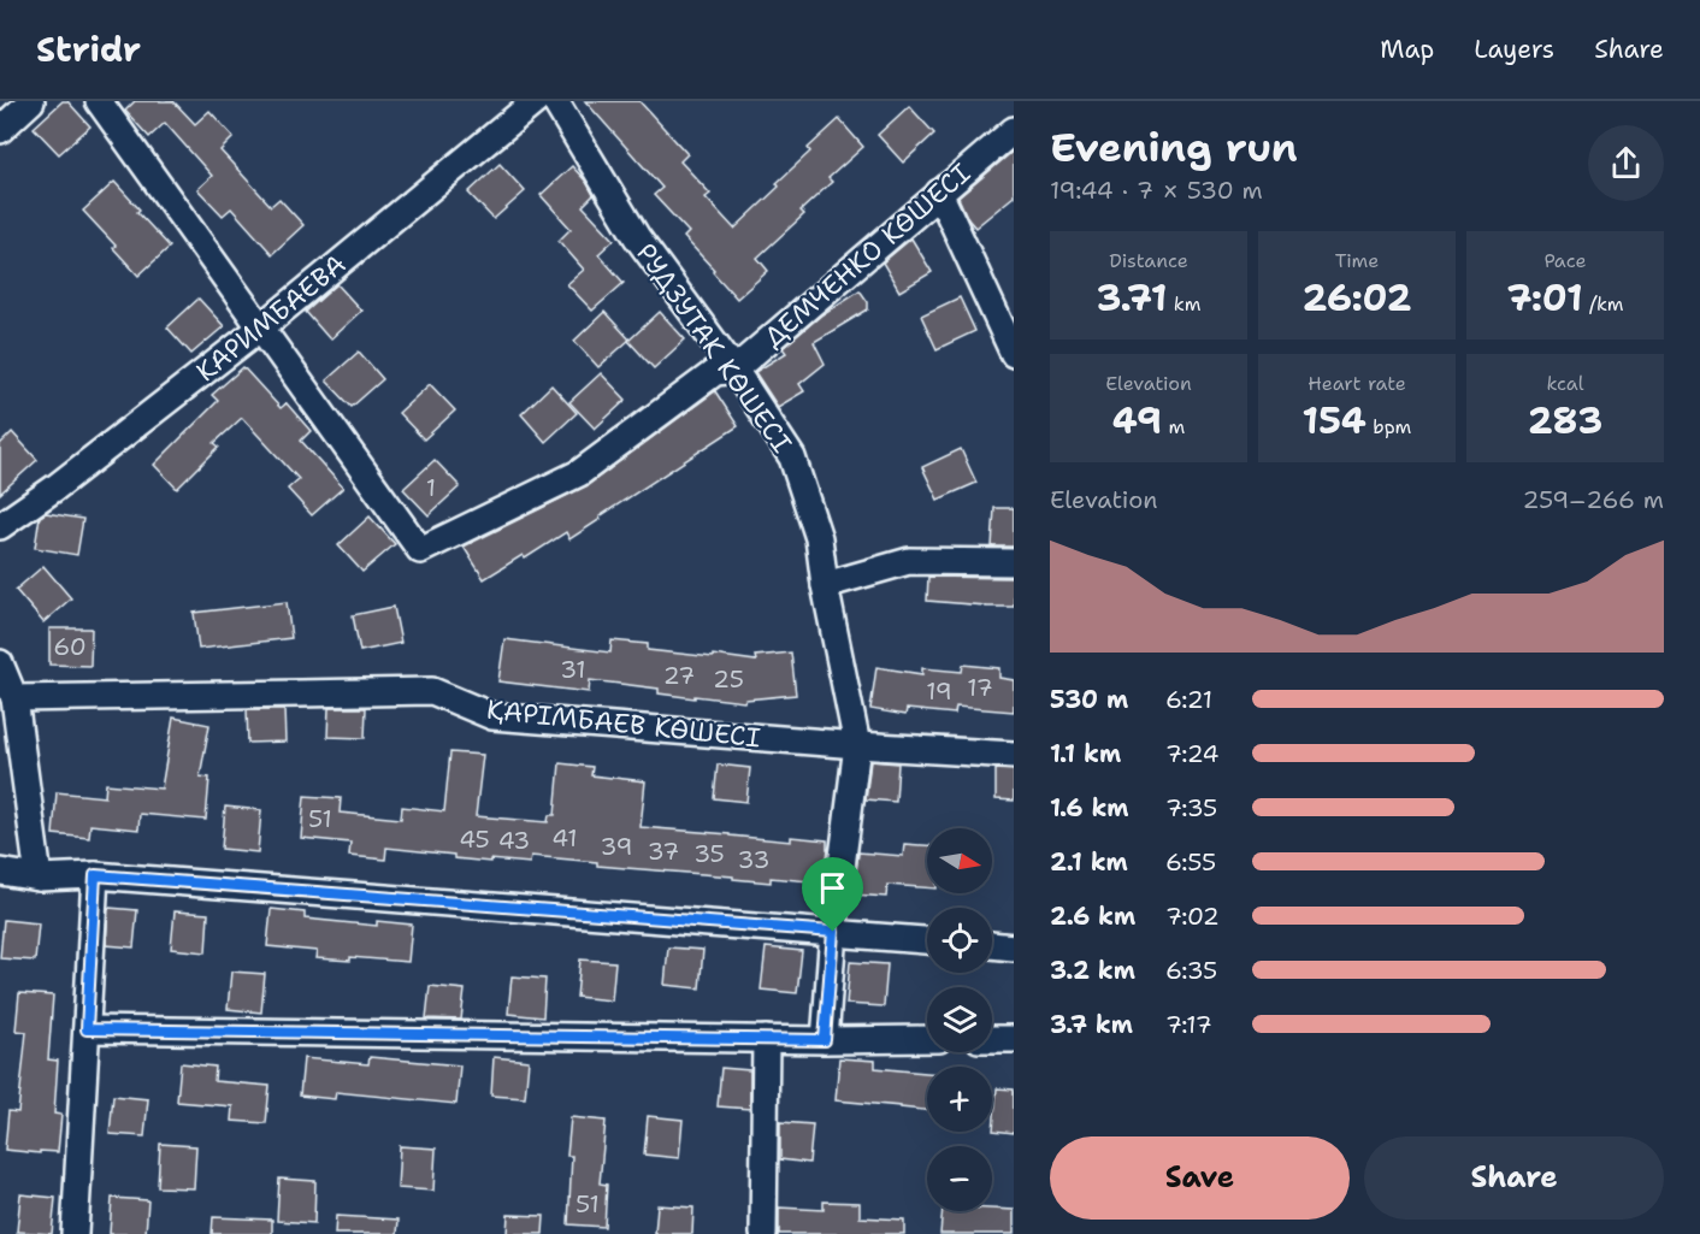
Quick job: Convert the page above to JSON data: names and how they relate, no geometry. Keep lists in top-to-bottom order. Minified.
{"streets":{"street":["ДЕМЧЕНКО КӨШЕСІ","КАРИМБАЕВА","РУДЗУТАК КӨШЕСІ","ҚАРІМБАЕВ КӨШЕСІ"]},"crossings":[["ДЕМЧЕНКО КӨШЕСІ","КАРИМБАЕВА"],["ДЕМЧЕНКО КӨШЕСІ","РУДЗУТАК КӨШЕСІ"],["РУДЗУТАК КӨШЕСІ","ҚАРІМБАЕВ КӨШЕСІ"]],"house_numbers":["1","60","31","27","25","17","19","51","41","45","43","39","37","35","33","51"],"north":"right","page":{"header":"Stridr","nav":["Map","Layers","Share"],"heading":["Evening run","19:44 · 7 × 530 m"],"stats":[["Distance","3.71 km"],["Time","26:02"],["Pace","7:01 /km"],["Elevation","49 m"],["Heart rate","154 bpm"],["kcal","283"]],"chart":["Elevation","259–266 m"],"list":[{"name":"530 m","note":"6:21"},{"name":"1.1 km","note":"7:24"},{"name":"1.6 km","note":"7:35"},{"name":"2.1 km","note":"6:55"},{"name":"2.6 km","note":"7:02"},{"name":"3.2 km","note":"6:35"},{"name":"3.7 km","note":"7:17"}],"map_buttons":["+","−"],"buttons":["Save","Share"]}}
